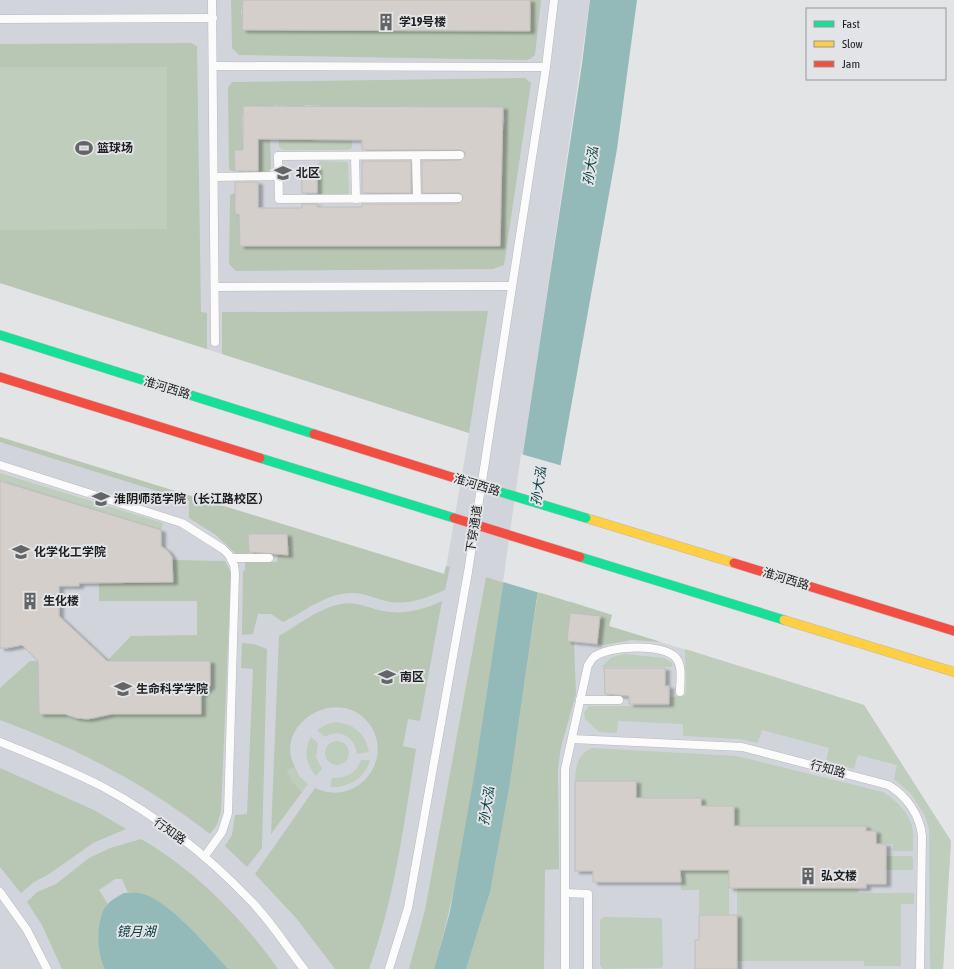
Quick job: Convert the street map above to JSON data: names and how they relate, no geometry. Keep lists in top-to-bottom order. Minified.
{"streets":{"main road":["淮河西路"],"lane":["下穿通道","行知路"]},"water":["孙大泓","镜月湖"],"places":{"building":["学19号楼","生化楼","弘文楼"],"sports":["篮球场"],"school or university":["北区","淮阴师范学院（长江路校区）","化学化工学院","南区","生命科学学院"]},"legend":["Fast","Slow","Jam"]}
